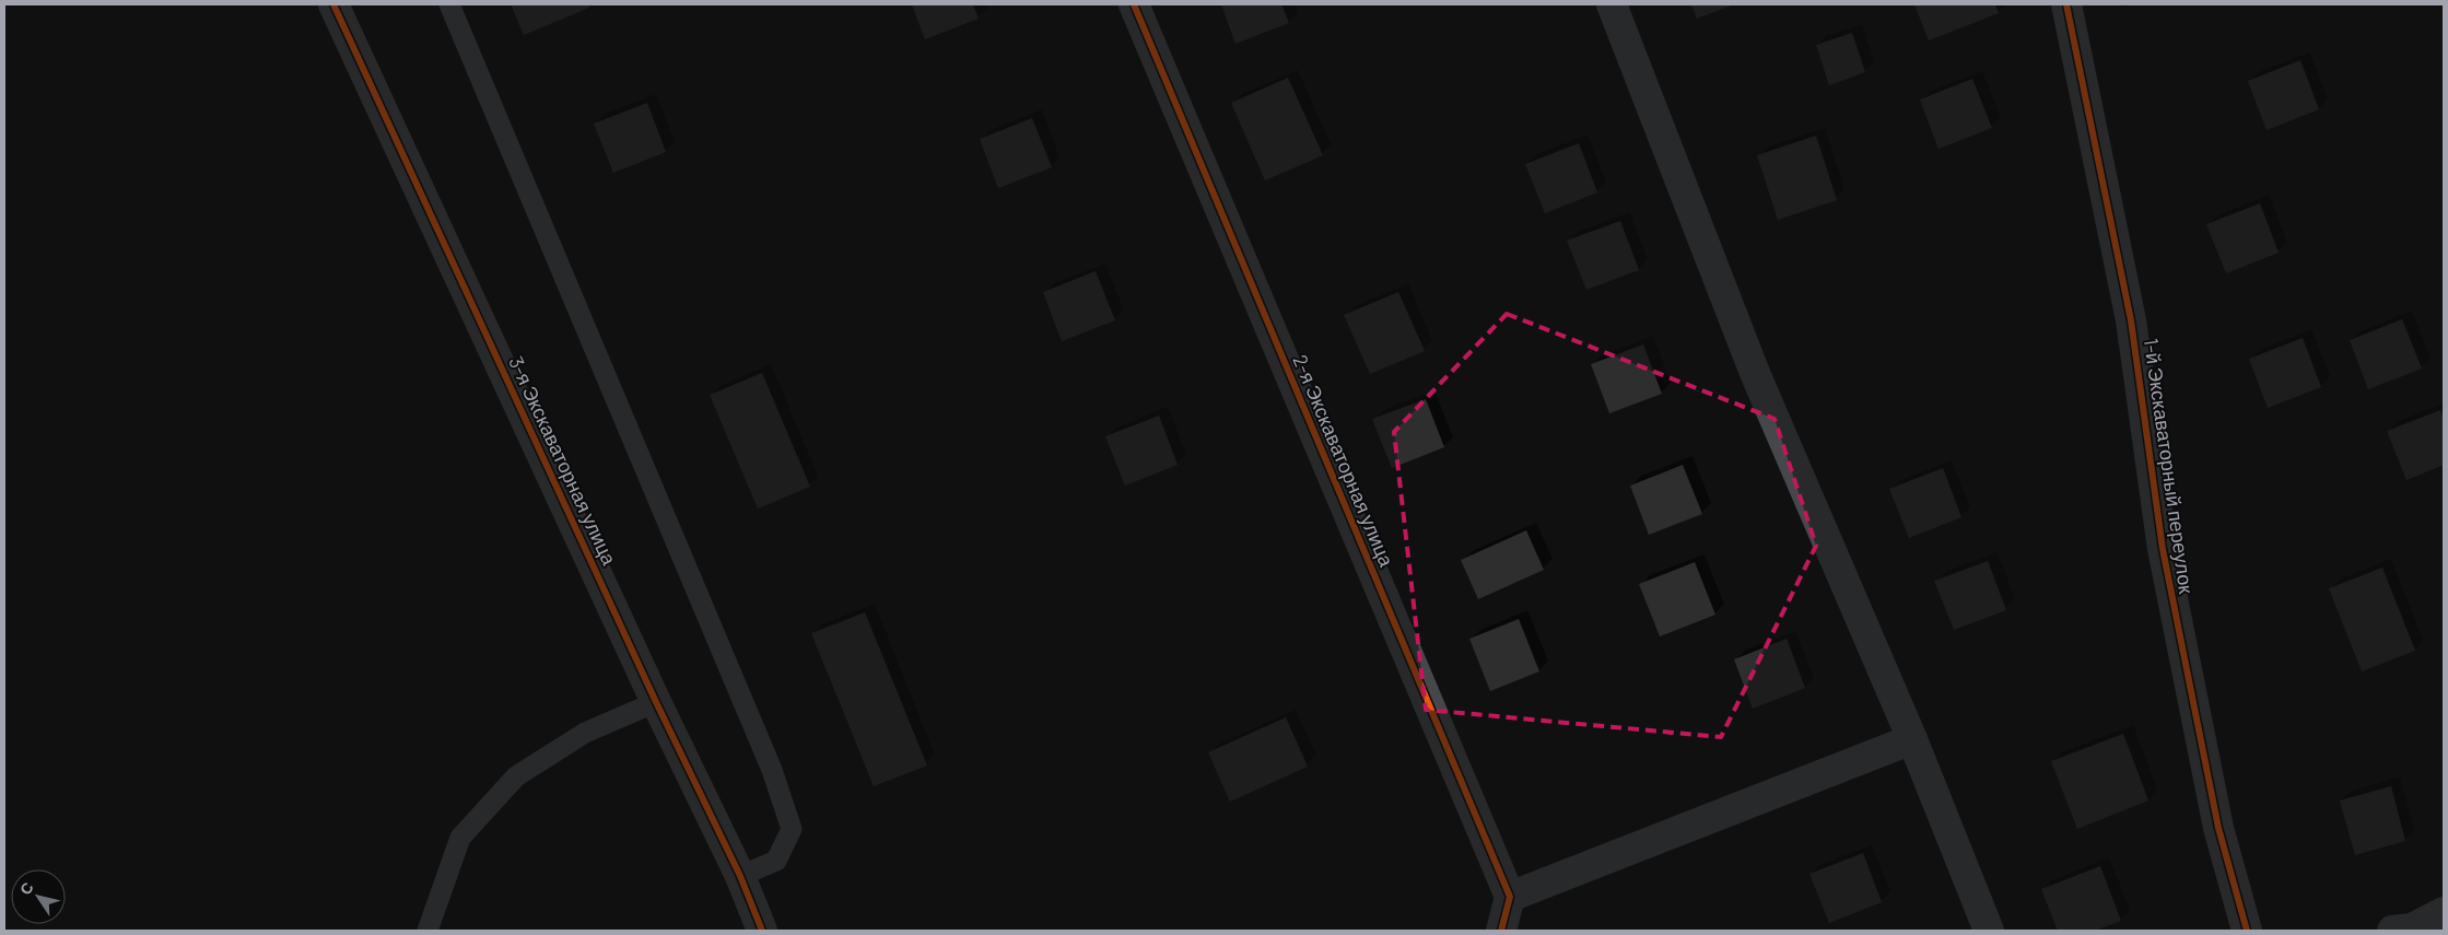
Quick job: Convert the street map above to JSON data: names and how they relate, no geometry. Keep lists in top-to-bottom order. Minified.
{"streets":{"street":["3-я Экскаваторная улица","2-я Экскаваторная улица","1-й Экскаваторный переулок"]},"north":"top left"}
